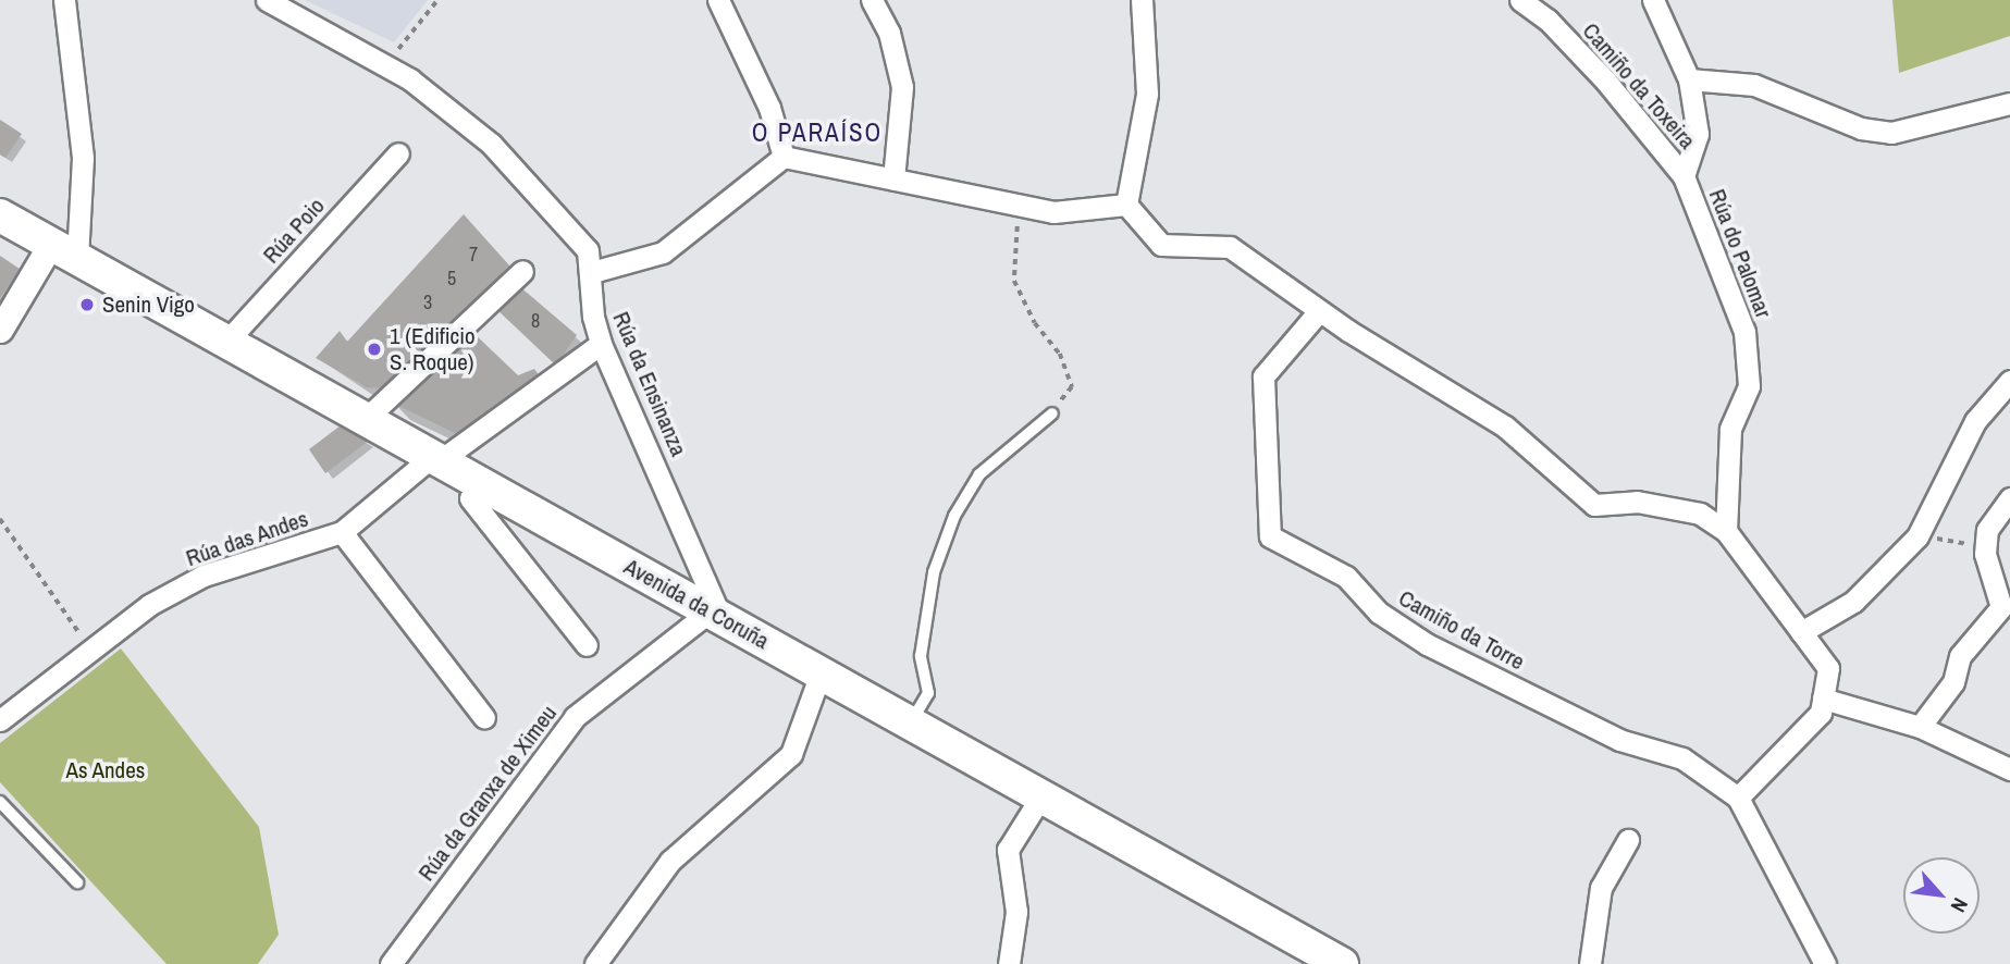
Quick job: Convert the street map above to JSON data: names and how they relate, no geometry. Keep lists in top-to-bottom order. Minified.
{"streets":{"main road":["Avenida da Coruña"],"street":["Camiño da Toxeira","Rúa Poio","Rúa do Palomar","Rúa da Ensinanza","Rúa das Andes","Camiño da Torre","Rúa da Granxa de Ximeu"]},"crossings":[["Camiño da Toxeira","Rúa do Palomar"],["Rúa Poio","Avenida da Coruña"],["Rúa da Ensinanza","Rúa das Andes"],["Rúa da Ensinanza","Avenida da Coruña"],["Rúa da Ensinanza","Rúa da Granxa de Ximeu"],["Rúa das Andes","Avenida da Coruña"],["Avenida da Coruña","Rúa da Granxa de Ximeu"]],"districts":["O PARAÍSO"],"parks":["As Andes"],"places":["Senin Vigo","1 (Edificio S. Roque)"],"house_numbers":["7","5","3","8"],"north":"bottom right"}
